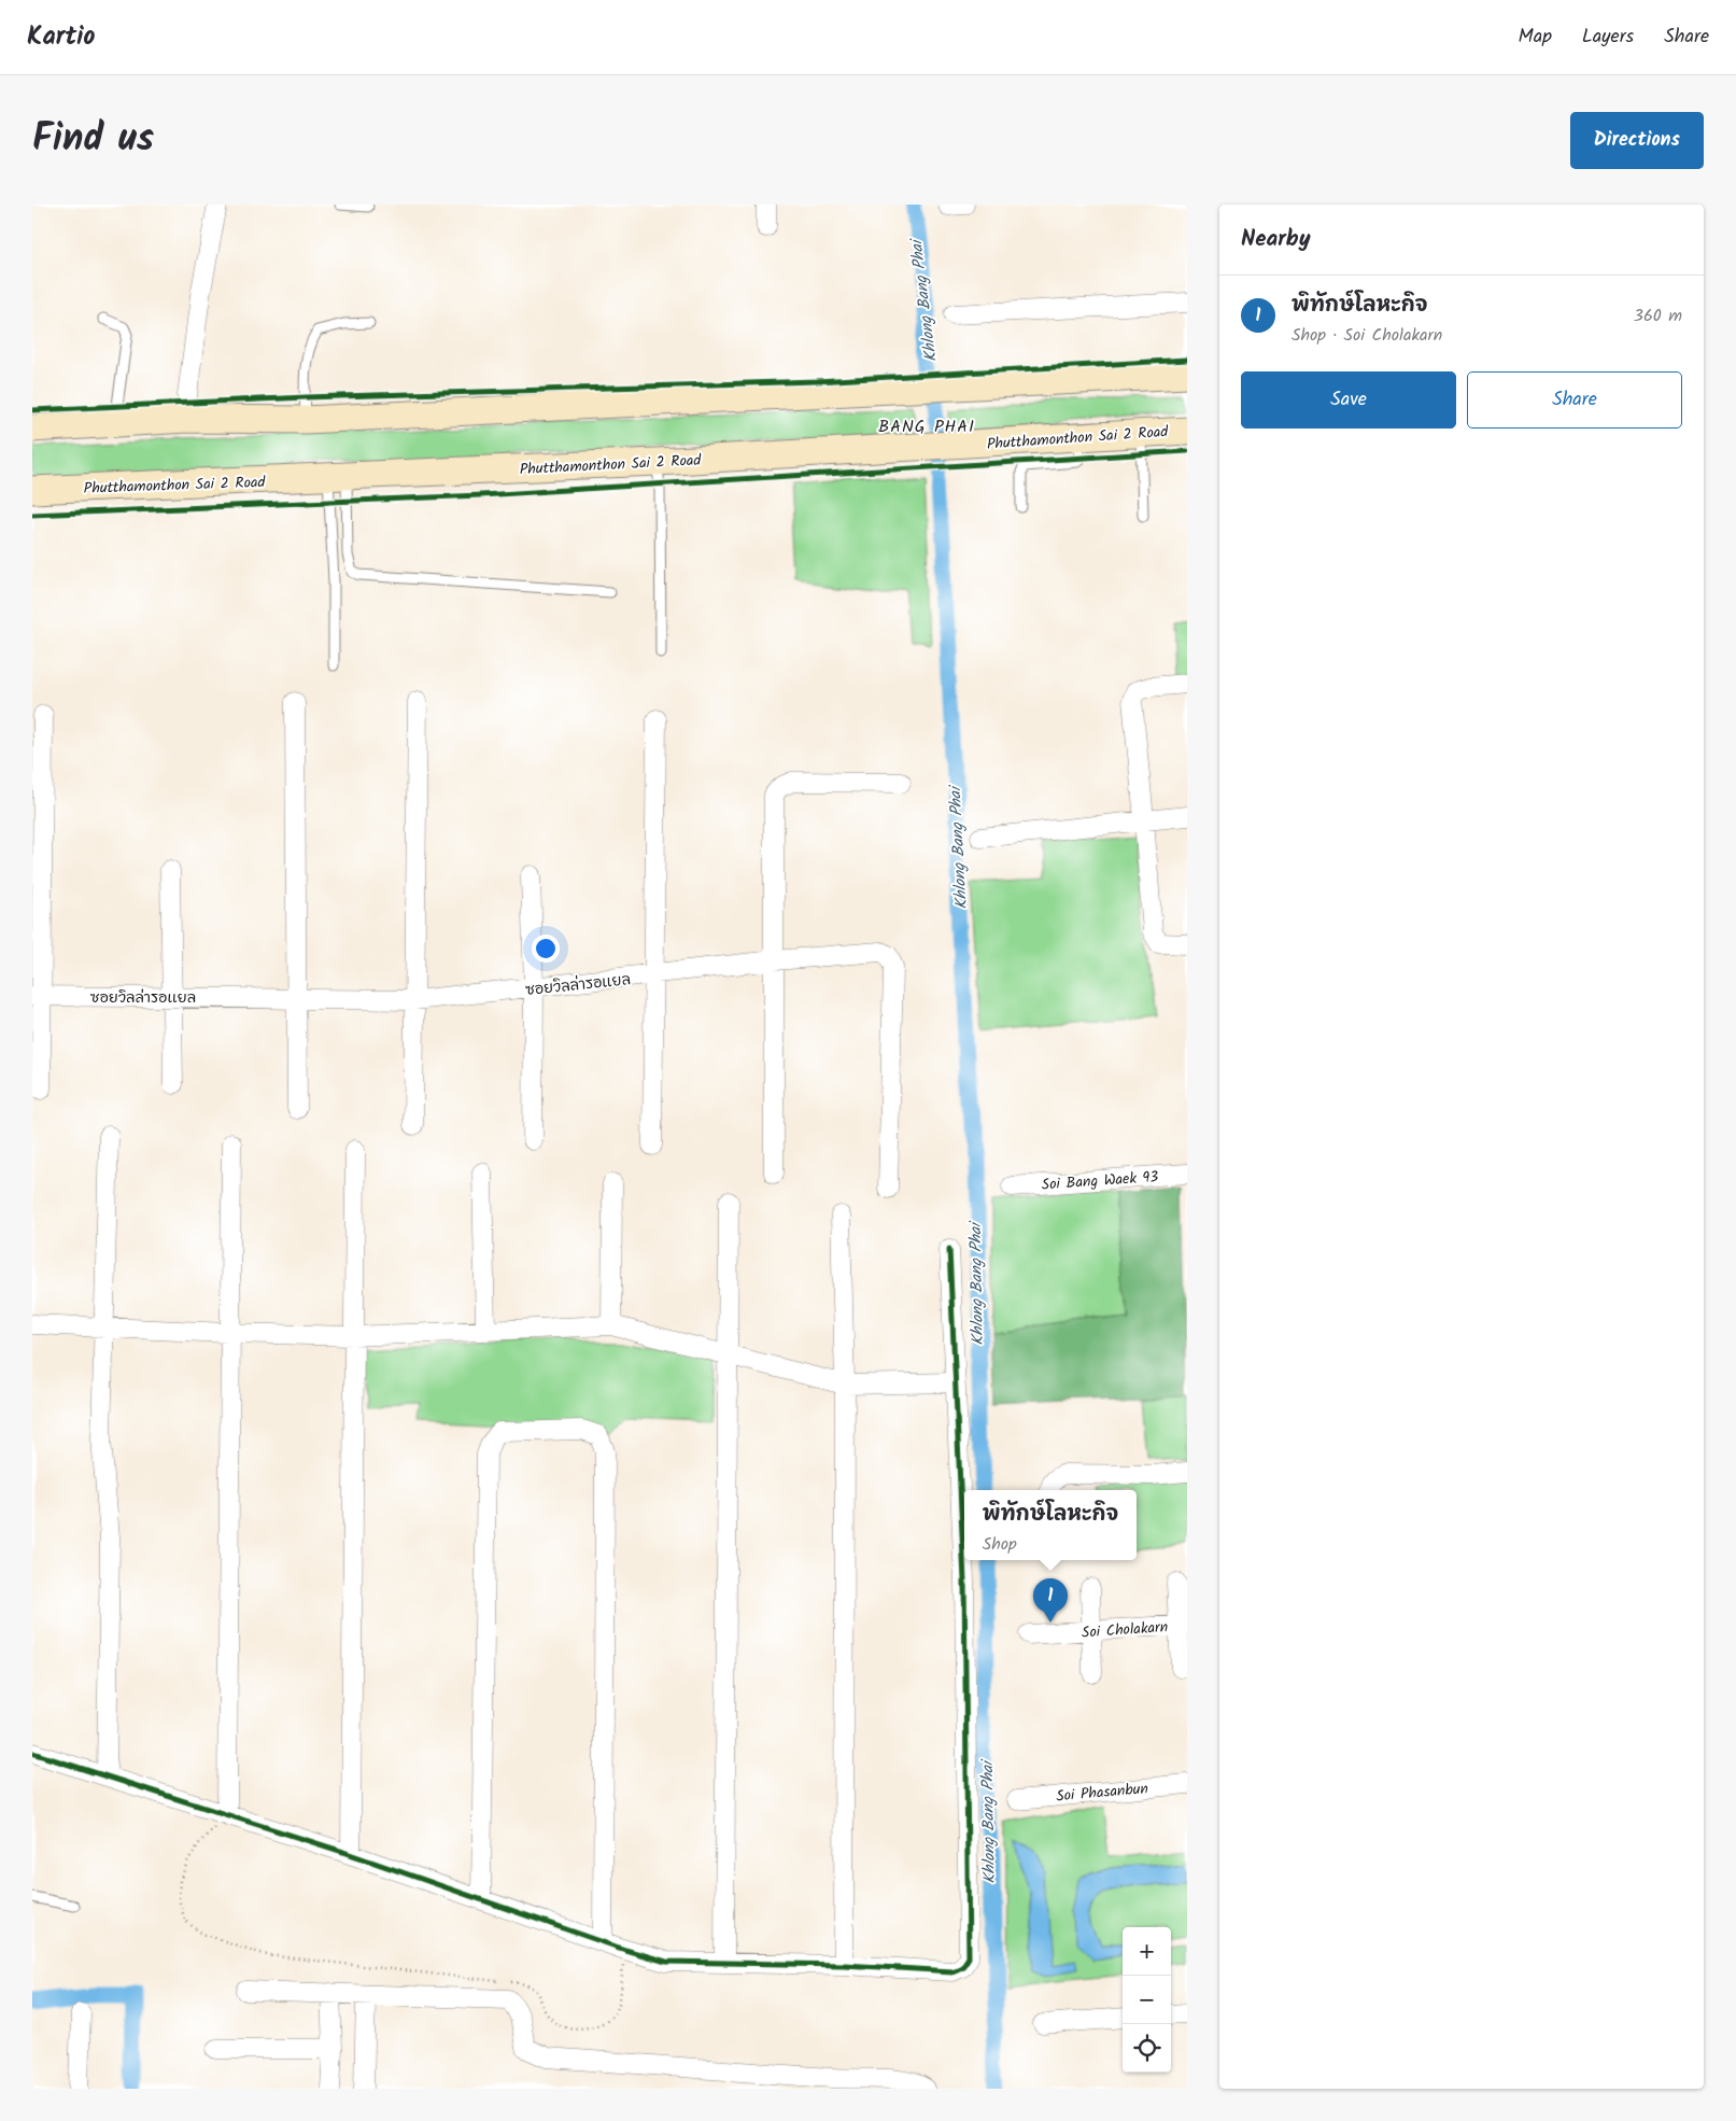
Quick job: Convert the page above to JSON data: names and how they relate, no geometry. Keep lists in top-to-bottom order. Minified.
{"streets":{"main road":["Phutthamonthon Sai 2 Road"],"street":["ซอยวิลล่ารอแยล","Soi Bang Waek 93","Soi Cholakarn","Soi Phasanbun"]},"districts":["BANG PHAI"],"water":["Khlong Bang Phai"],"page":{"header":"Kartio","nav":["Map","Layers","Share"],"title":"Find us","buttons":["Directions",["Save","Share"]],"heading":"Nearby","list":[{"mark":"1","name":"พิทักษ์โลหะกิจ","note":"Shop · Soi Cholakarn","value":"360 m"}],"popup":["พิทักษ์โลหะกิจ","Shop"],"pins":"1","map_buttons":["+","−"]}}
